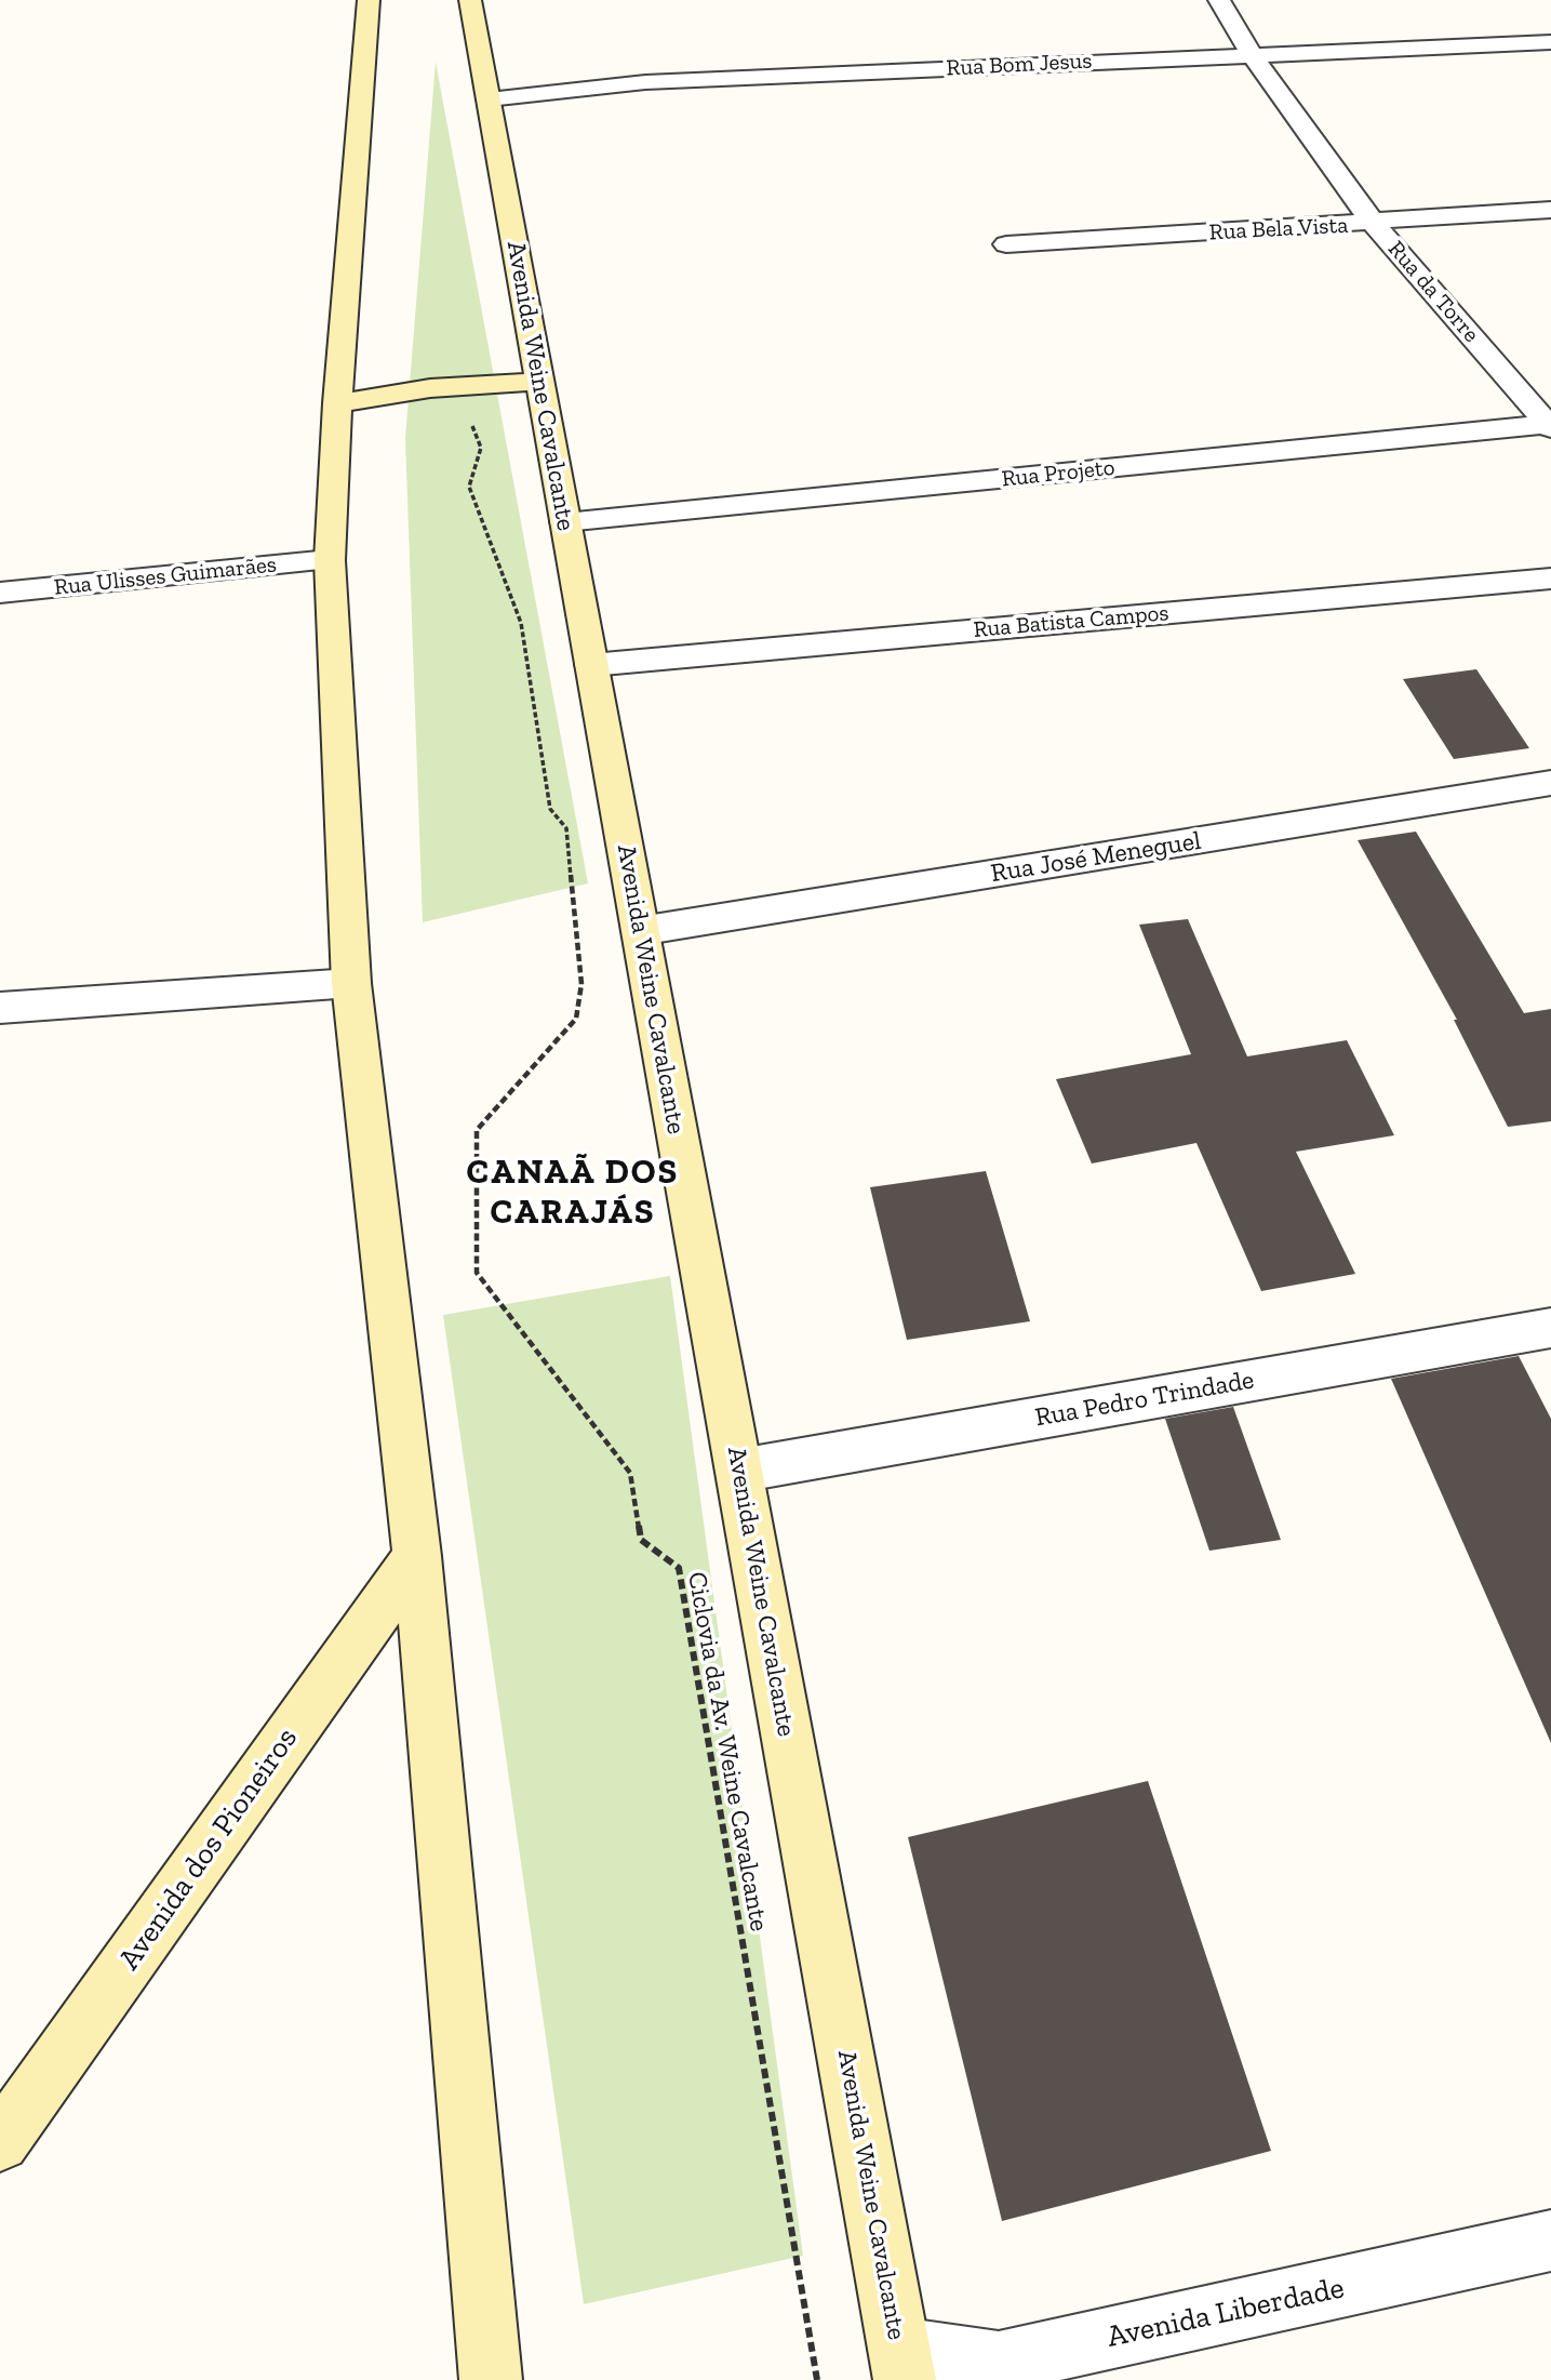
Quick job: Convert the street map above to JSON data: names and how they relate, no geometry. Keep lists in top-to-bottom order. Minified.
{"streets":{"main road":["Avenida Weine Cavalcante","Avenida dos Pioneiros"],"street":["Rua Bom Jesus","Rua Bela Vista","Rua da Torre","Rua Projeto","Rua Ulisses Guimarães","Rua Batista Campos","Rua José Meneguel","Rua Pedro Trindade","Avenida Liberdade"],"path":["Ciclovia da Av. Weine Cavalcante"]},"crossings":[["Rua Bom Jesus","Rua da Torre"],["Rua Bom Jesus","Avenida Weine Cavalcante"],["Rua Bela Vista","Rua da Torre"],["Rua da Torre","Rua Projeto"],["Avenida Weine Cavalcante","Rua Projeto"],["Avenida Weine Cavalcante","Rua Batista Campos"],["Avenida Weine Cavalcante","Rua José Meneguel"],["Avenida Weine Cavalcante","Rua Pedro Trindade"],["Avenida Weine Cavalcante","Avenida Liberdade"]],"districts":["CANAÃ DOS CARAJÁS"]}
